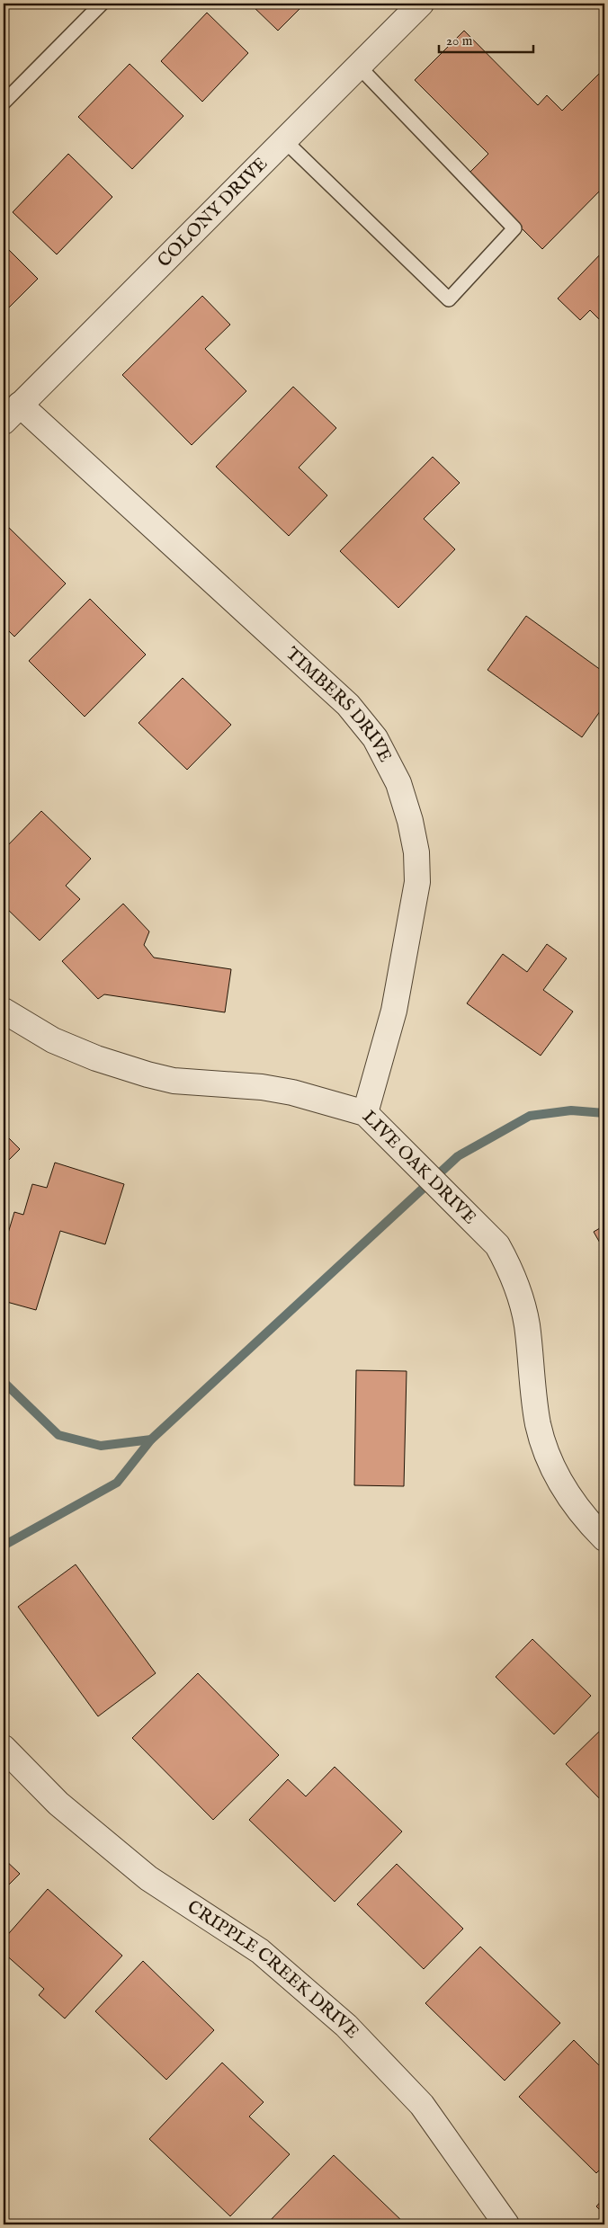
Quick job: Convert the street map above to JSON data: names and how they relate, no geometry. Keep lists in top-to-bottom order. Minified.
{"streets":{"street":["COLONY DRIVE","TIMBERS DRIVE","LIVE OAK DRIVE","CRIPPLE CREEK DRIVE"]},"crossings":[["COLONY DRIVE","TIMBERS DRIVE"],["TIMBERS DRIVE","LIVE OAK DRIVE"]],"scale_bar":"20 m"}
